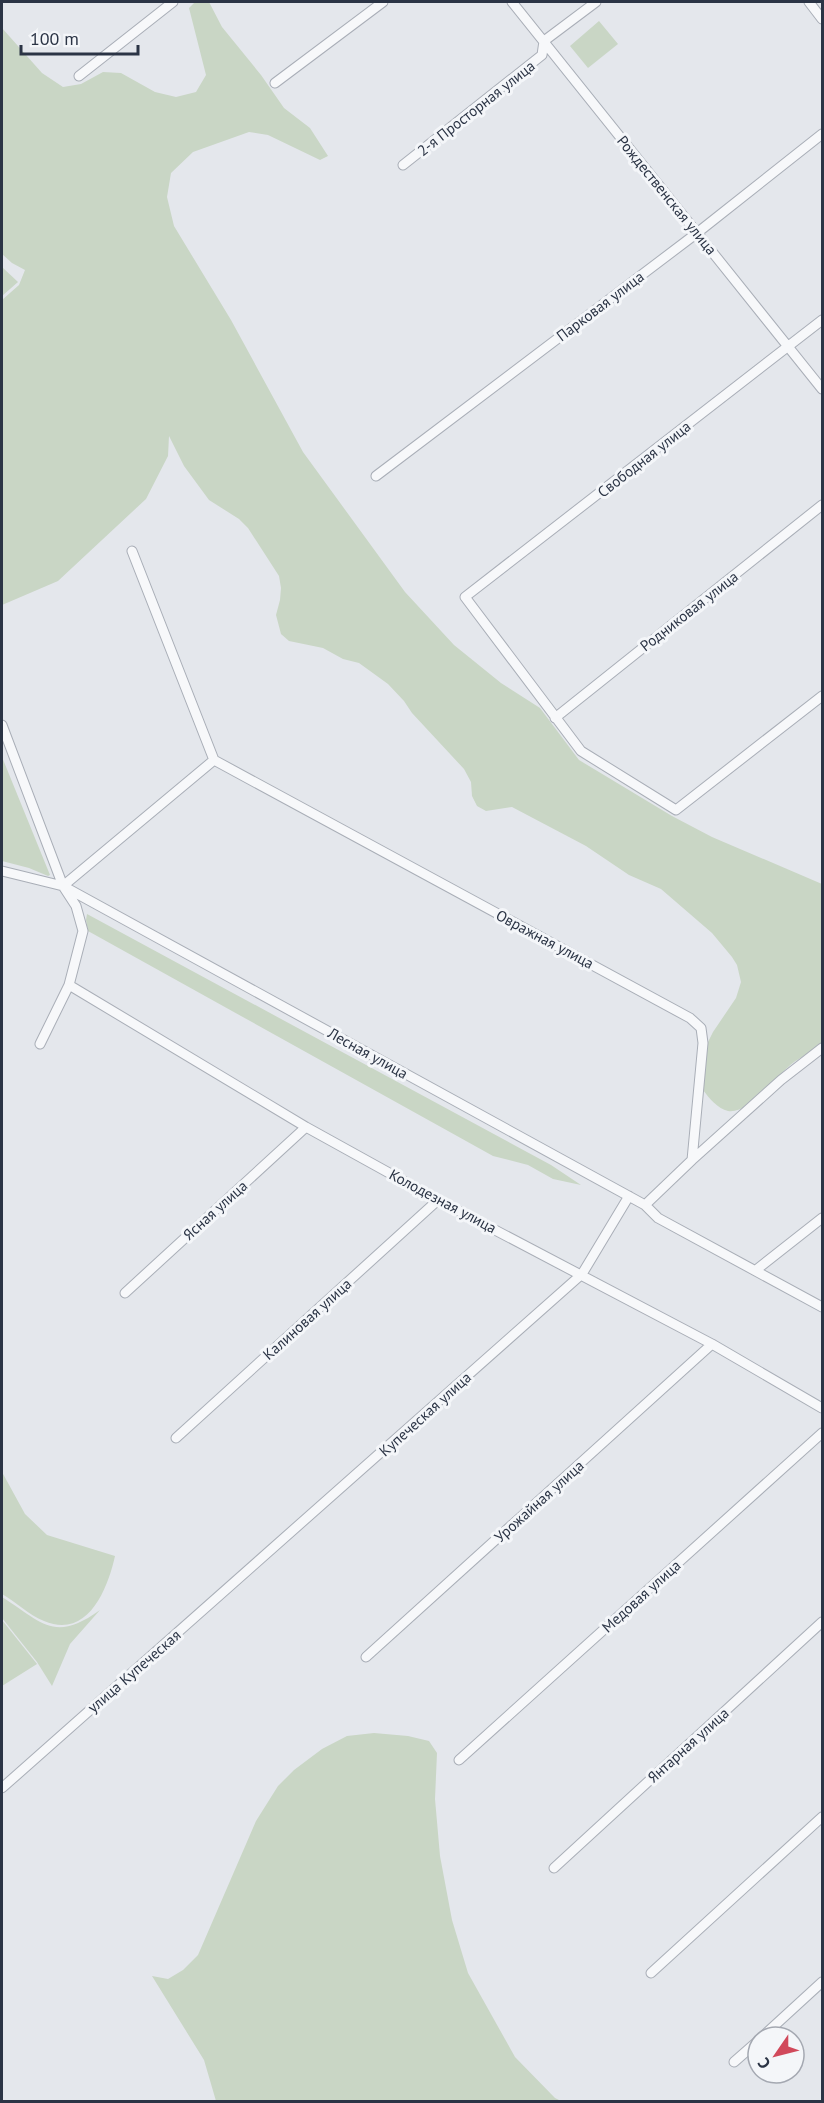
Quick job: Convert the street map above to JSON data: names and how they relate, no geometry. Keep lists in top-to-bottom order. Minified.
{"streets":{"street":["2-я Просторная улица","Рождественская улица","Парковая улица","Свободная улица","Родниковая улица","Овражная улица","Лесная улица","Колодезная улица","Ясная улица","Калиновая улица","Купеческая улица","Урожайная улица","Медовая улица","улица Купеческая","Янтарная улица"]},"crossings":[["2-я Просторная улица","Рождественская улица"],["Рождественская улица","Парковая улица"],["Рождественская улица","Свободная улица"],["Свободная улица","Родниковая улица"],["Лесная улица","Купеческая улица"],["Колодезная улица","Ясная улица"],["Колодезная улица","Калиновая улица"],["Колодезная улица","Купеческая улица"],["Колодезная улица","Урожайная улица"],["Купеческая улица","улица Купеческая"]],"scale_bar":"100 m","north":"bottom left"}
